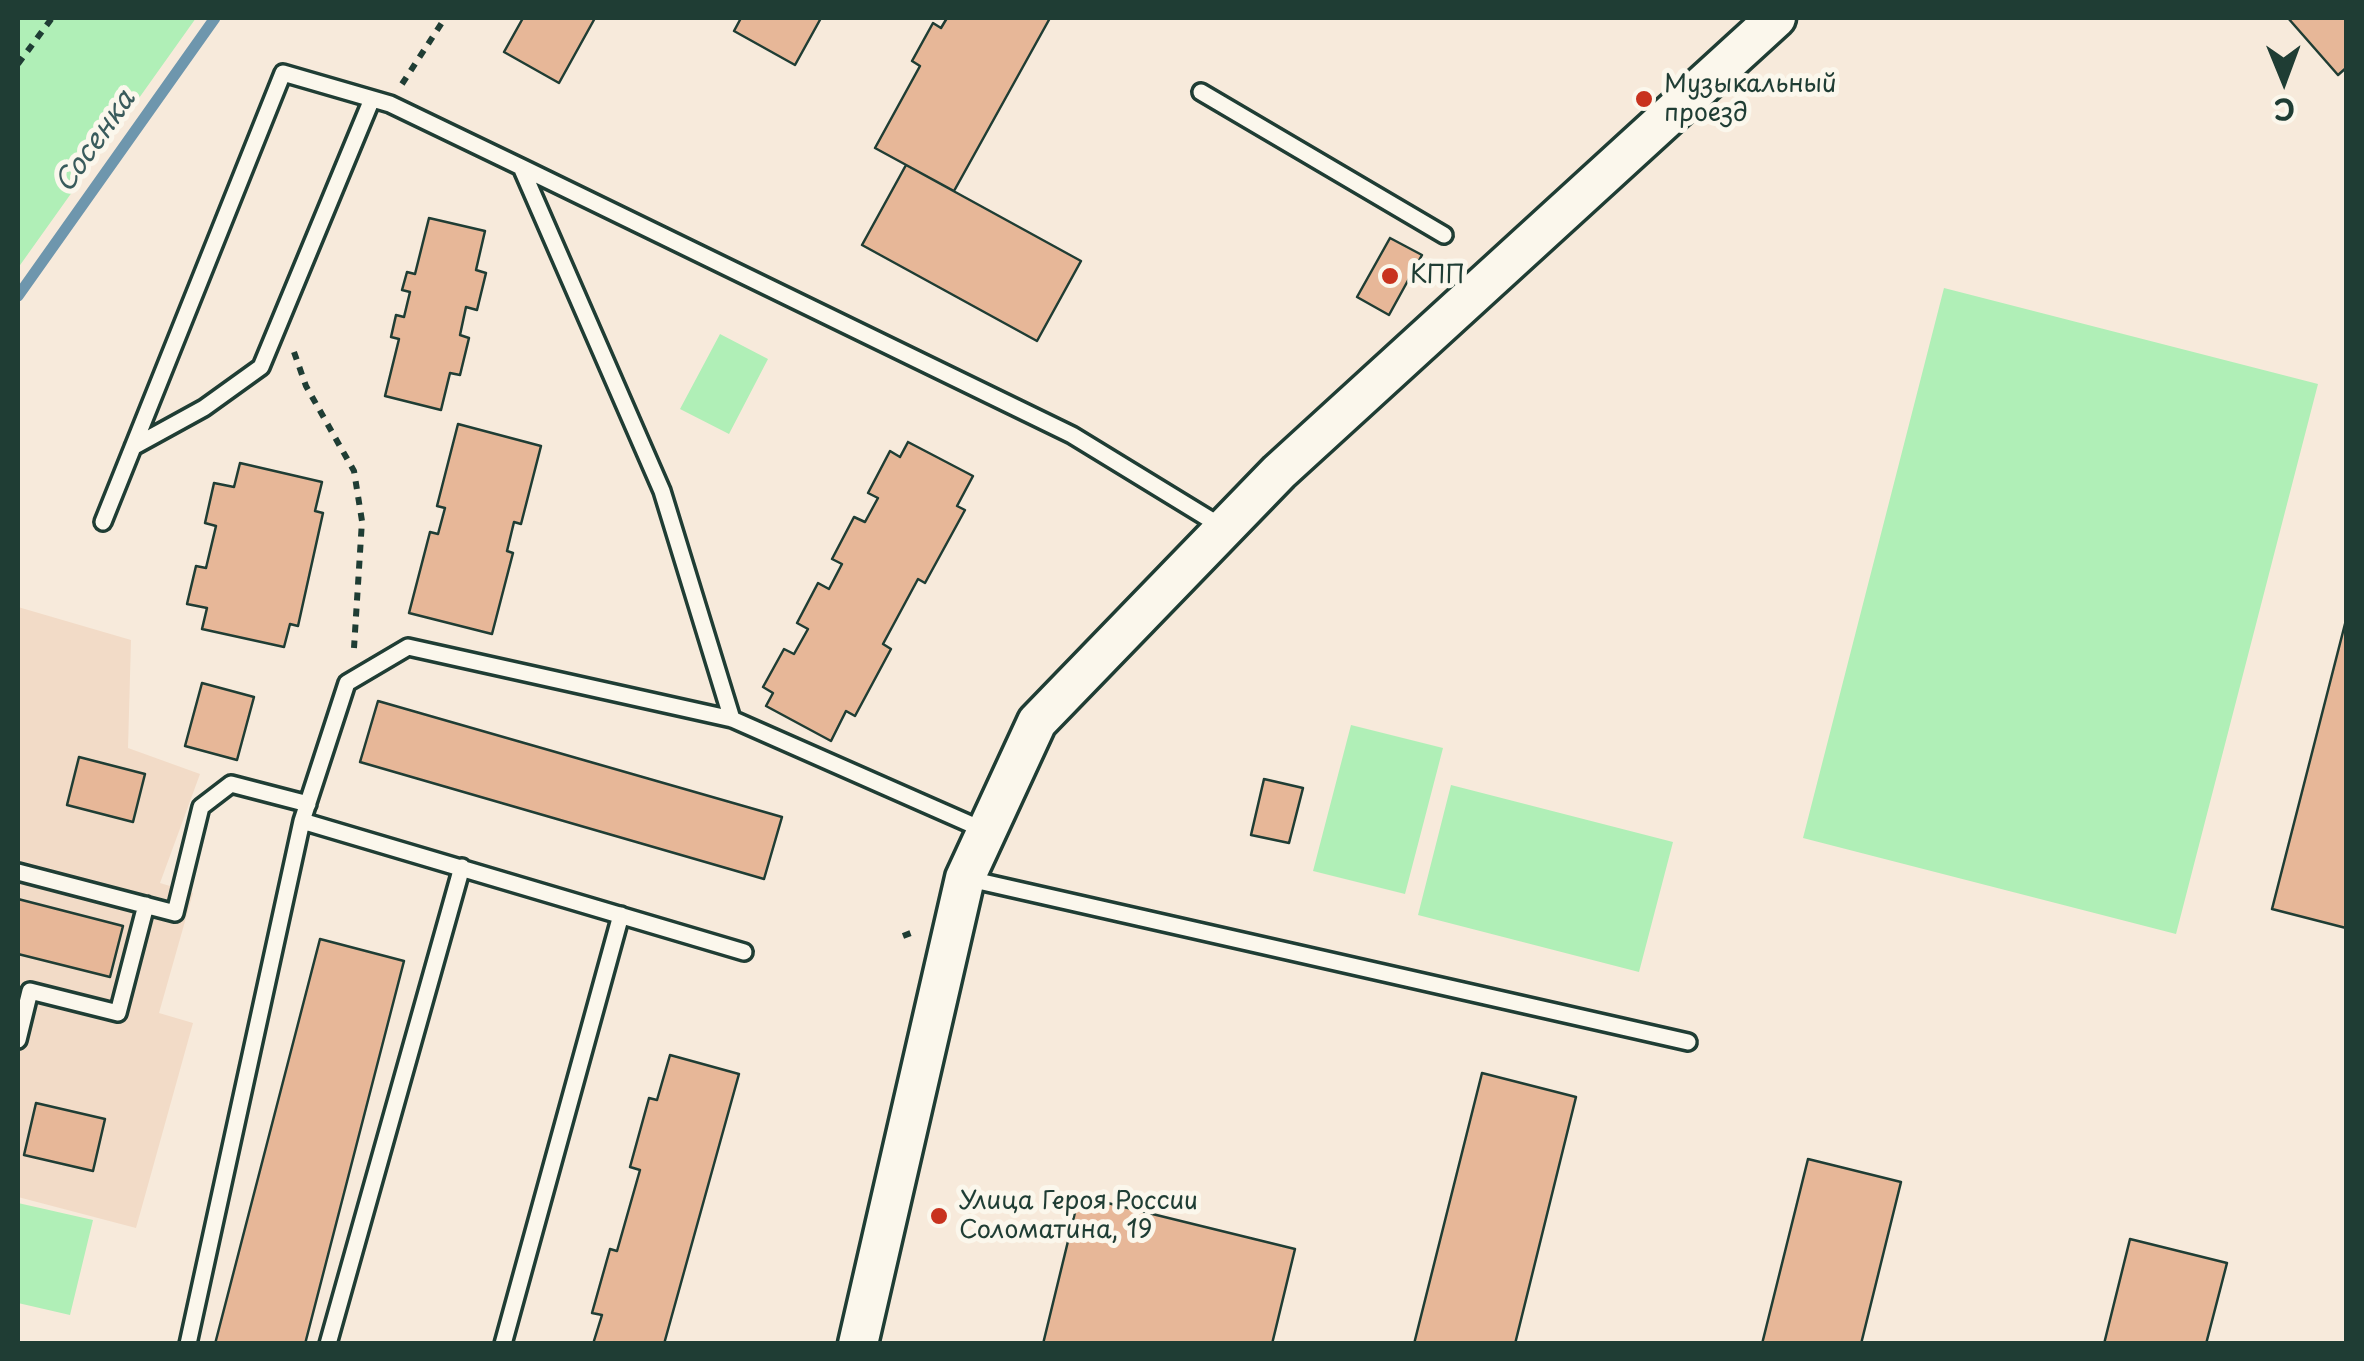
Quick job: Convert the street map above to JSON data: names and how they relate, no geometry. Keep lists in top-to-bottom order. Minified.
{"water":["Сосенка"],"places":["Музыкальный проезд","КПП","Улица Героя России Соломатина, 19"],"north":"bottom"}
